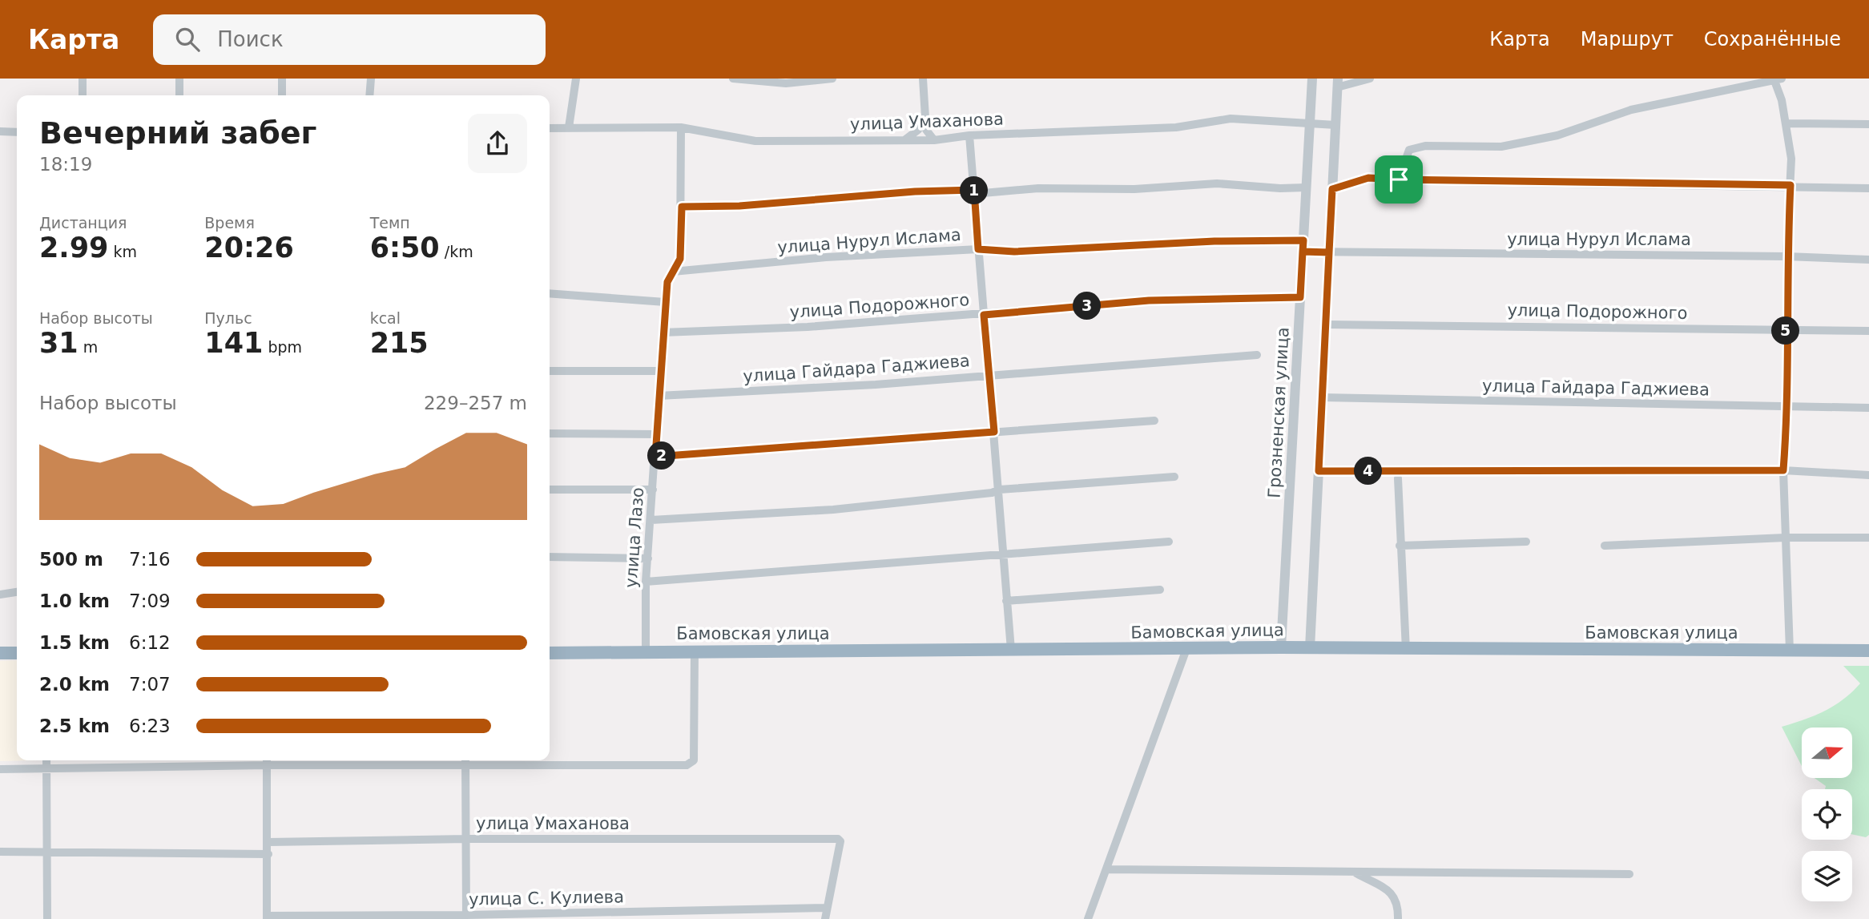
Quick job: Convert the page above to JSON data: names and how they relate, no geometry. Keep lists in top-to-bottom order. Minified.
{"streets":{"highway":["Бамовская улица"],"street":["улица Умаханова","улица Нурул Ислама","улица Подорожного","улица Гайдара Гаджиева","Грозненская улица","улица Лазо","улица С. Кулиева"]},"crossings":[["улица Умаханова","Грозненская улица"],["улица Умаханова","улица Лазо"],["улица Умаханова","улица С. Кулиева"],["улица Нурул Ислама","Грозненская улица"],["улица Нурул Ислама","улица Лазо"],["улица Подорожного","Грозненская улица"],["улица Подорожного","улица Лазо"],["улица Гайдара Гаджиева","улица Лазо"],["Грозненская улица","Бамовская улица"],["улица Лазо","Бамовская улица"]],"north":"right","page":{"header":"Карта","search":"Поиск","nav":["Карта","Маршрут","Сохранённые"],"heading":["Вечерний забег","18:19"],"pins":["1","3","5","2","4"],"stats":[["Дистанция","2.99 km"],["Время","20:26"],["Темп","6:50 /km"],["Набор высоты","31 m"],["Пульс","141 bpm"],["kcal","215"]],"chart":["Набор высоты","229–257 m"],"list":[{"name":"500 m","note":"7:16"},{"name":"1.0 km","note":"7:09"},{"name":"1.5 km","note":"6:12"},{"name":"2.0 km","note":"7:07"},{"name":"2.5 km","note":"6:23"}]}}
